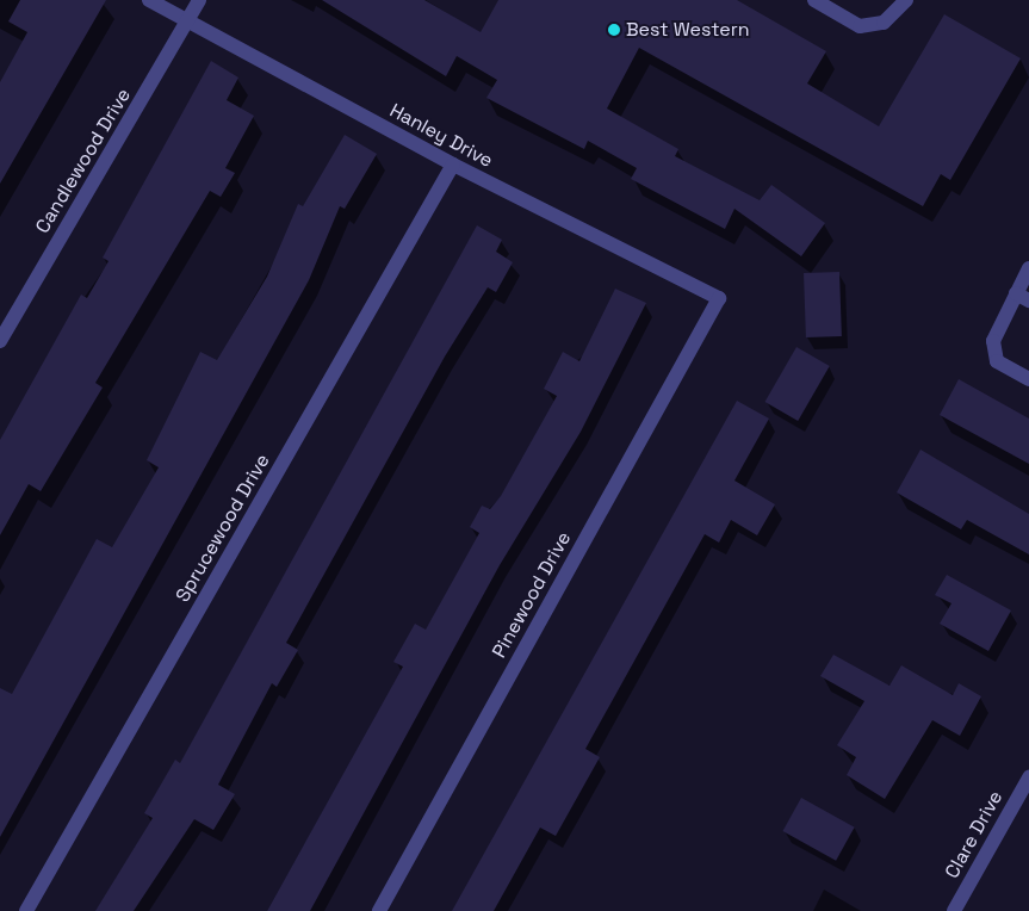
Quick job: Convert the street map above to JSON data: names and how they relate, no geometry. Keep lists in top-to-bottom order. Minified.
{"streets":{"street":["Hanley Drive","Candlewood Drive","Sprucewood Drive","Pinewood Drive","Clare Drive"]},"crossings":[["Hanley Drive","Candlewood Drive"],["Hanley Drive","Sprucewood Drive"],["Hanley Drive","Pinewood Drive"]],"places":["Best Western"]}
